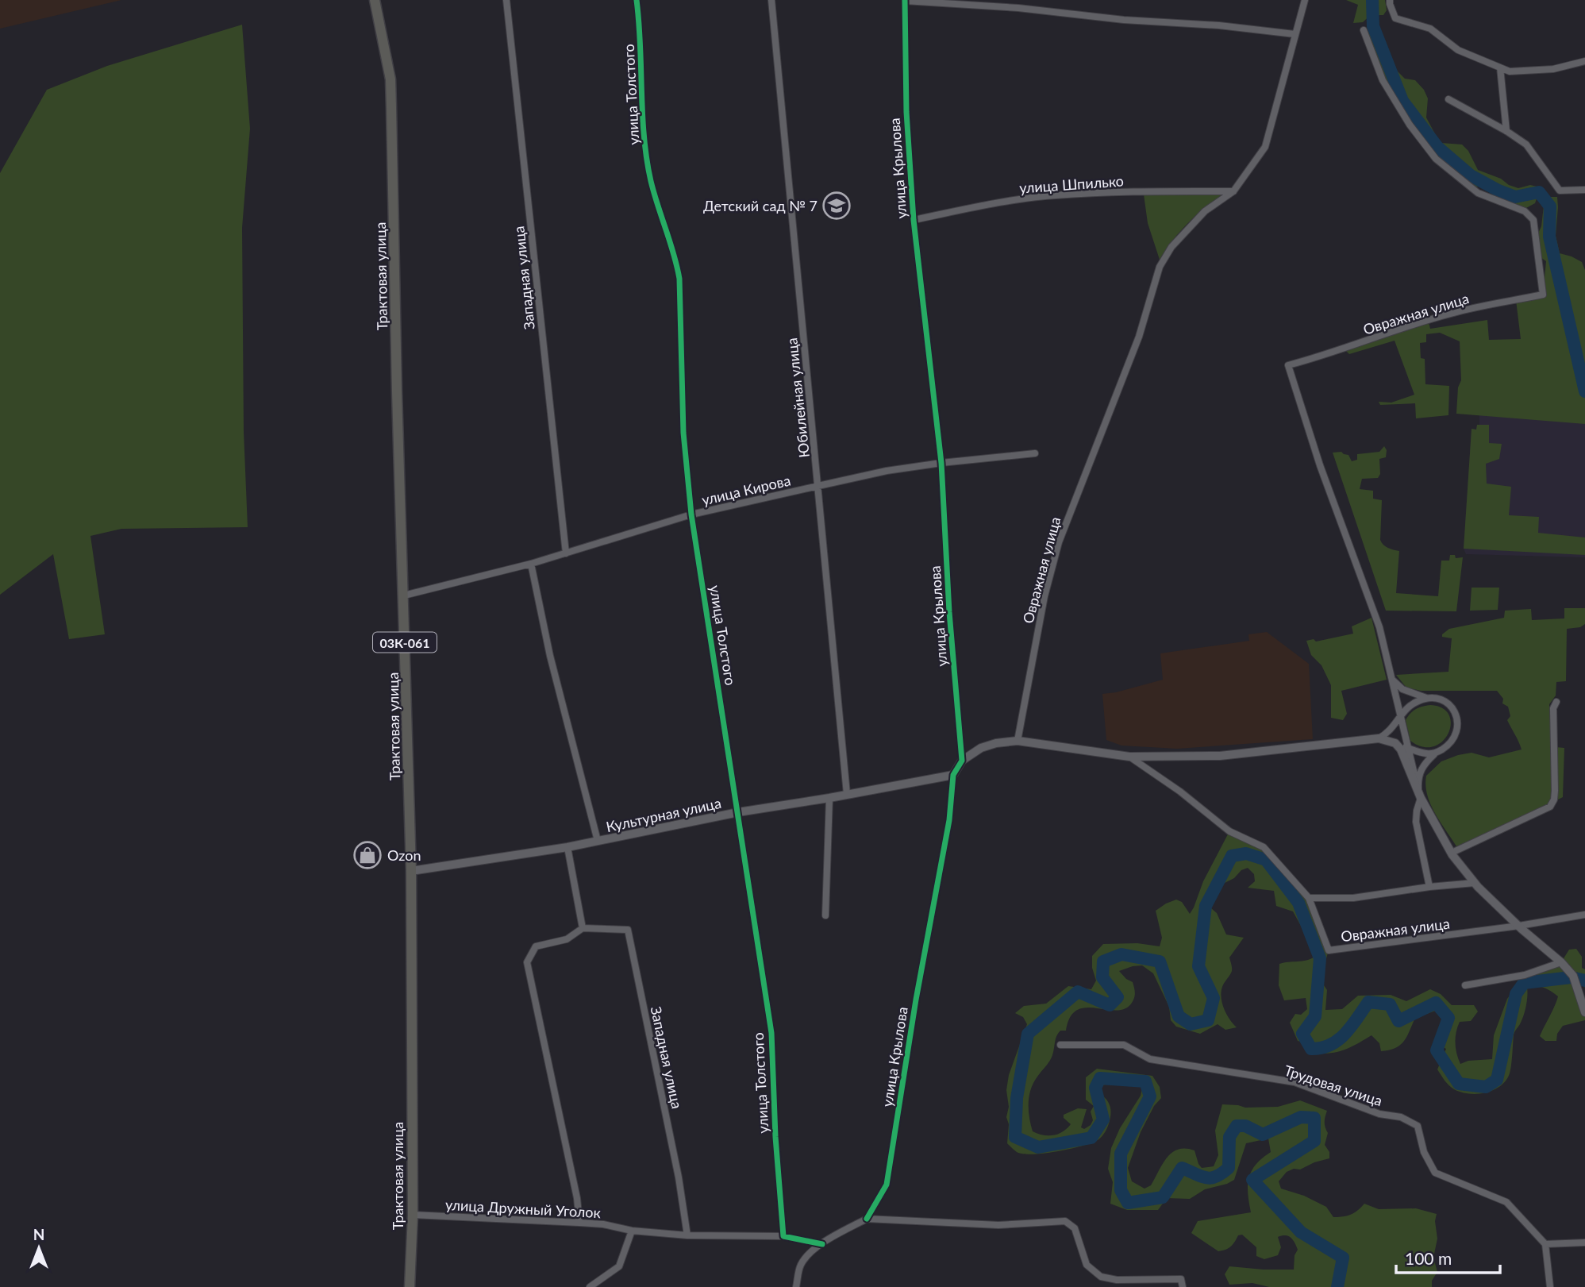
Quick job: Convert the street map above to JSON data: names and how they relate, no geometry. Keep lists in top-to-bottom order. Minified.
{"streets":{"main road":["Трактовая улица","03К-061"],"street":["улица Толстого","улица Крылова","улица Шпилько","Западная улица","Овражная улица","Юбилейная улица","улица Кирова","Культурная улица","Трудовая улица","улица Дружный Уголок"]},"crossings":[["улица Толстого","улица Кирова"],["улица Толстого","Культурная улица"],["улица Толстого","улица Дружный Уголок"],["улица Крылова","улица Шпилько"],["улица Крылова","Овражная улица"],["улица Крылова","улица Кирова"],["улица Крылова","Культурная улица"],["улица Шпилько","Овражная улица"],["Трактовая улица","улица Кирова"],["Трактовая улица","Культурная улица"],["Трактовая улица","улица Дружный Уголок"],["Западная улица","улица Кирова"],["Западная улица","улица Дружный Уголок"],["Юбилейная улица","улица Кирова"],["Юбилейная улица","Культурная улица"]],"places":{"school or university":["Детский сад № 7"],"shop":["Ozon"]},"scale_bar":"100 m","north":"top"}
